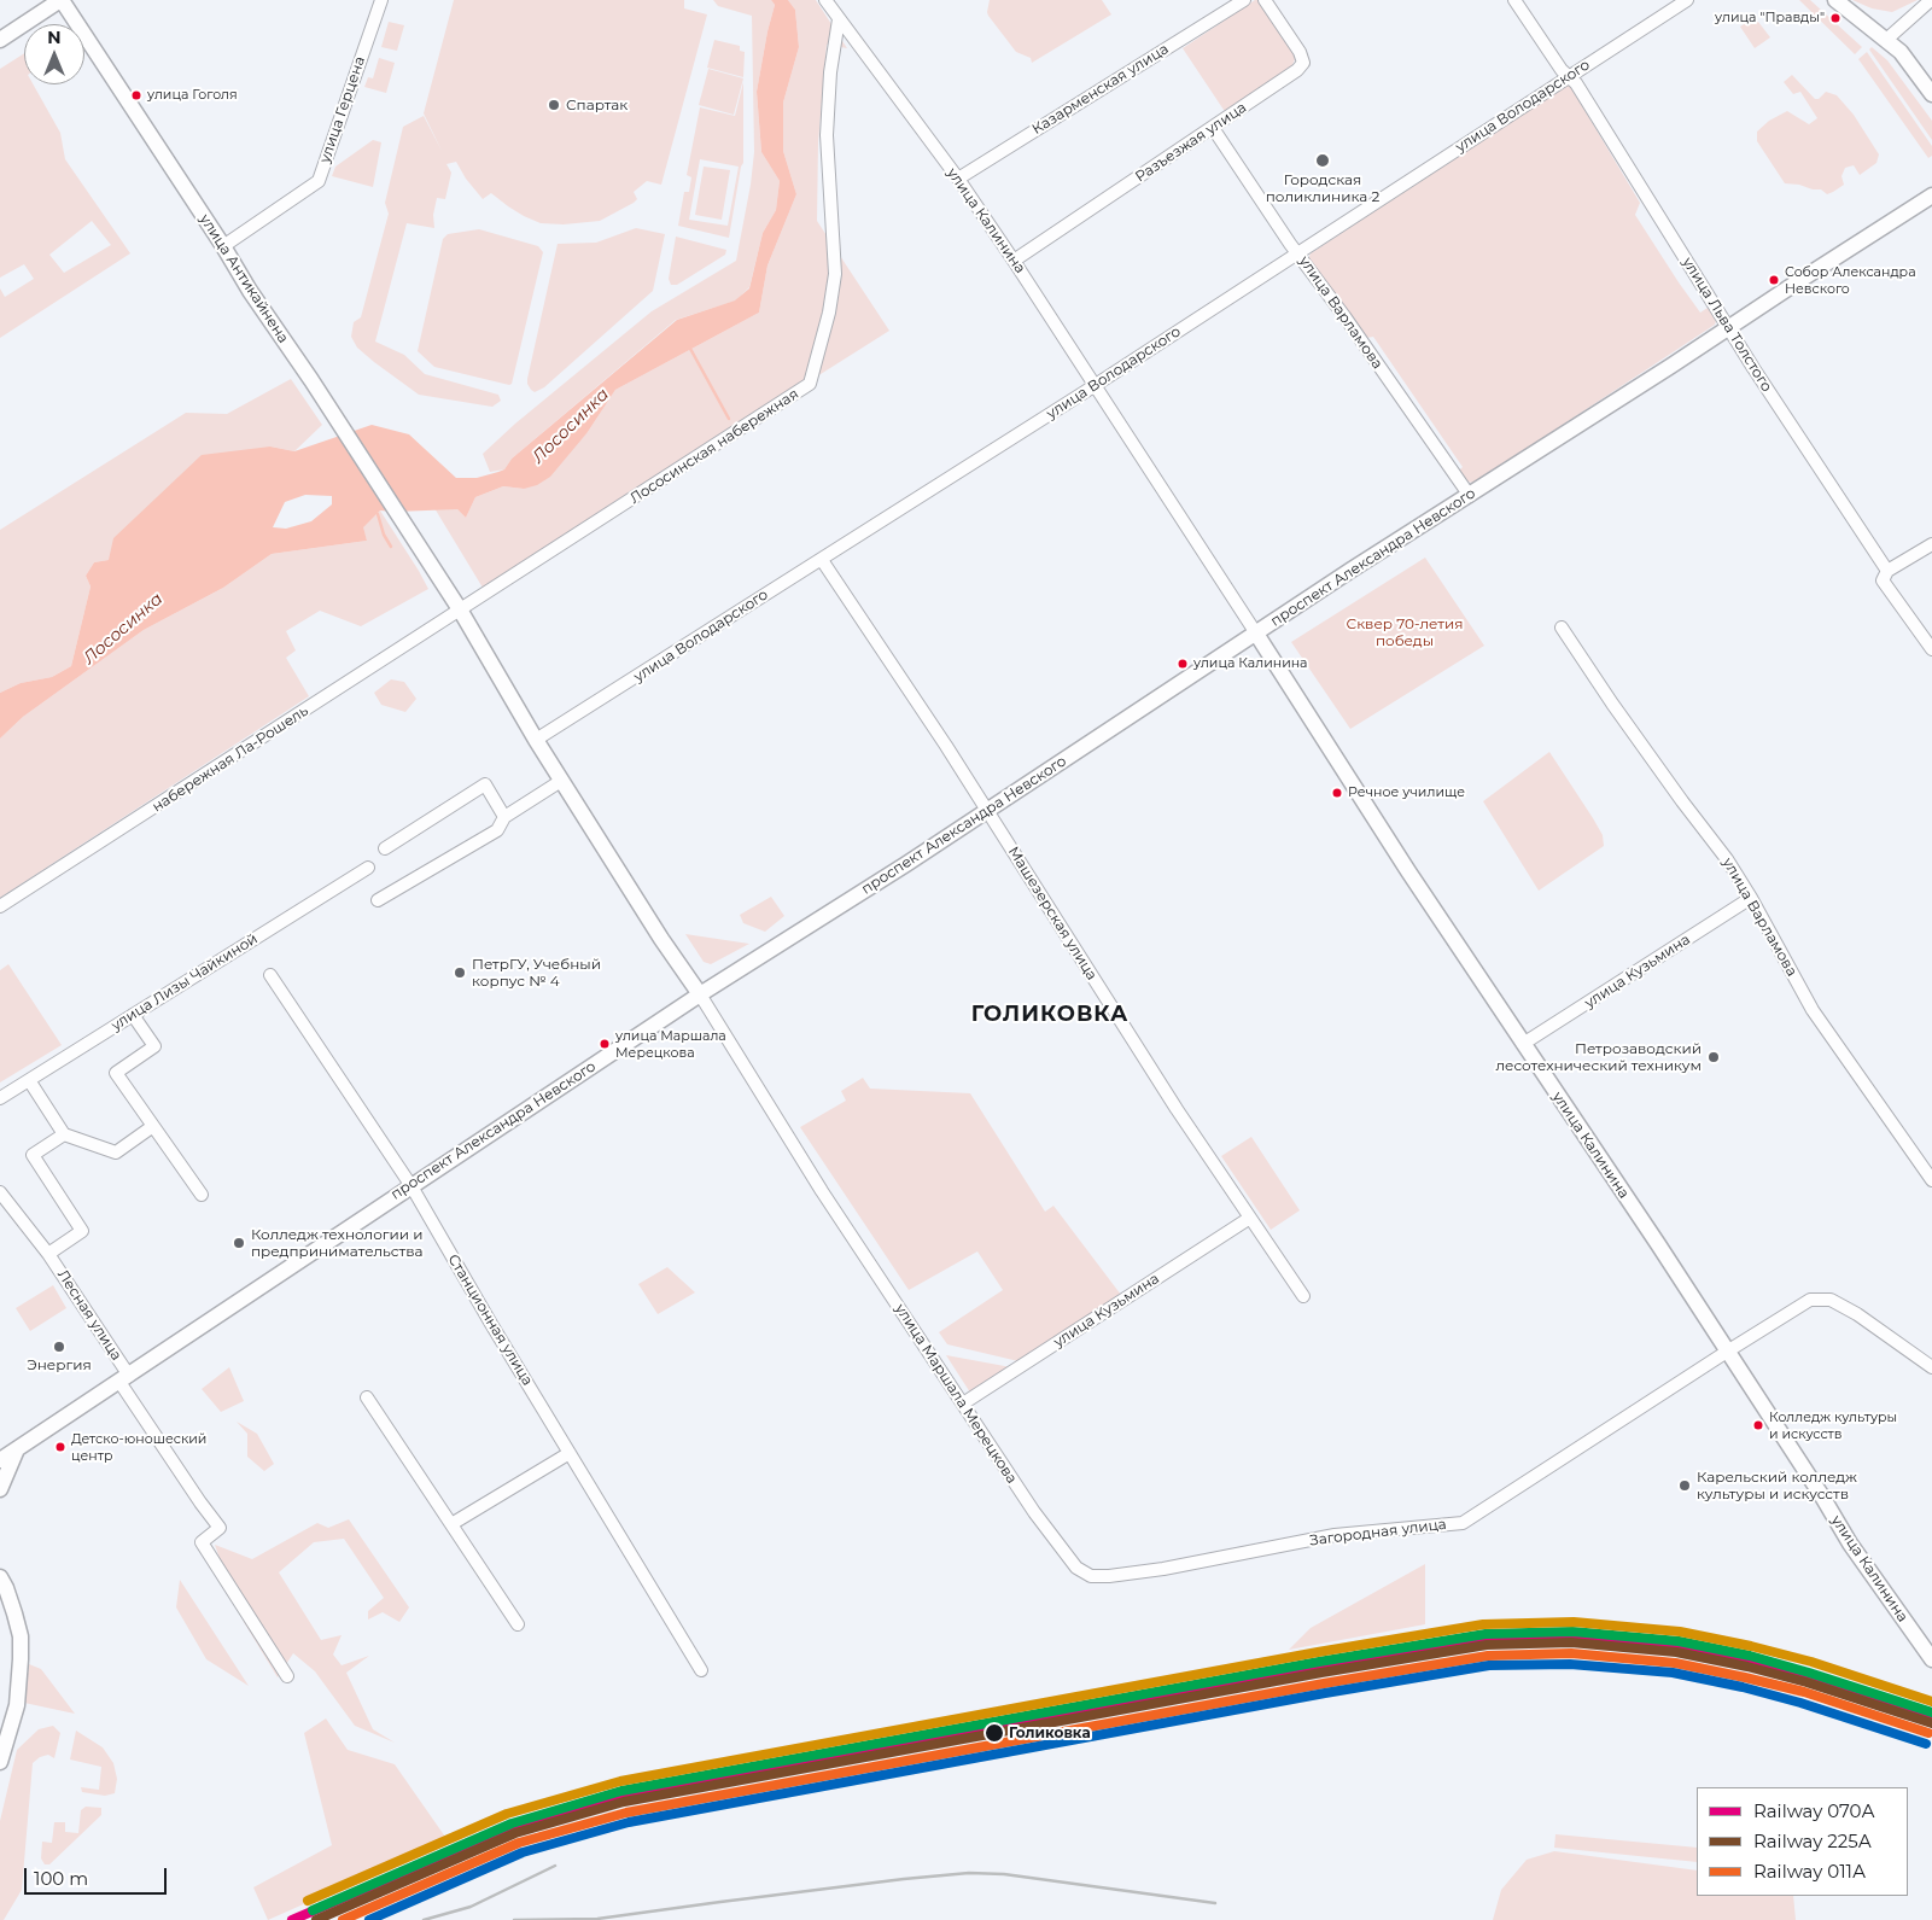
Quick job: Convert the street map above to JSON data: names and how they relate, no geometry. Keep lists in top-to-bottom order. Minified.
{"streets":{"main road":["улица Калинина","улица Антикайнена","проспект Александра Невского","улица Маршала Мерецкова"],"street":["Казарменская улица","улица Володарского","улица Герцена","Разъезжая улица","улица Варламова","улица Льва Толстого","Лососинская набережная","набережная Ла-Рошель","Машезерская улица","улица Кузьмина","улица Лизы Чайкиной","Лесная улица","Станционная улица","Загородная улица"]},"crossings":[["Казарменская улица","улица Калинина"],["улица Володарского","улица Калинина"],["улица Володарского","улица Варламова"],["улица Володарского","улица Льва Толстого"],["улица Володарского","Машезерская улица"],["улица Володарского","улица Маршала Мерецкова"],["улица Герцена","улица Антикайнена"],["Разъезжая улица","улица Калинина"],["Разъезжая улица","улица Варламова"],["улица Калинина","Лососинская набережная"],["улица Калинина","проспект Александра Невского"],["улица Калинина","улица Кузьмина"],["улица Калинина","Загородная улица"],["улица Антикайнена","улица Маршала Мерецкова"],["улица Варламова","проспект Александра Невского"],["улица Варламова","улица Кузьмина"],["улица Льва Толстого","проспект Александра Невского"],["Лососинская набережная","набережная Ла-Рошель"],["Лососинская набережная","улица Маршала Мерецкова"],["проспект Александра Невского","Машезерская улица"],["проспект Александра Невского","Лесная улица"],["проспект Александра Невского","Станционная улица"],["проспект Александра Невского","улица Маршала Мерецкова"],["набережная Ла-Рошель","улица Маршала Мерецкова"],["Машезерская улица","улица Кузьмина"],["улица Кузьмина","улица Маршала Мерецкова"],["улица Маршала Мерецкова","Загородная улица"]],"districts":["ГОЛИКОВКА"],"water":["Лососинка"],"parks":["Сквер 70-летия победы"],"places":["улица \"Правды\"","улица Гоголя","Спартак","Городская поликлиника 2","Собор Александра Невского","улица Калинина","Речное училище","ПетрГУ, Учебный корпус № 4","улица Маршала Мерецкова","Петрозаводский лесотехнический техникум","Колледж технологии и предпринимательства","Энергия","Колледж культуры и искусств","Детско-юношеский центр","Карельский колледж культуры и искусств","Голиковка"],"lines":["rail line 070А","rail line 225А","rail line 011А"],"legend":["Railway 070А","Railway 225А","Railway 011А"],"scale_bar":"100 m","north":"top"}
